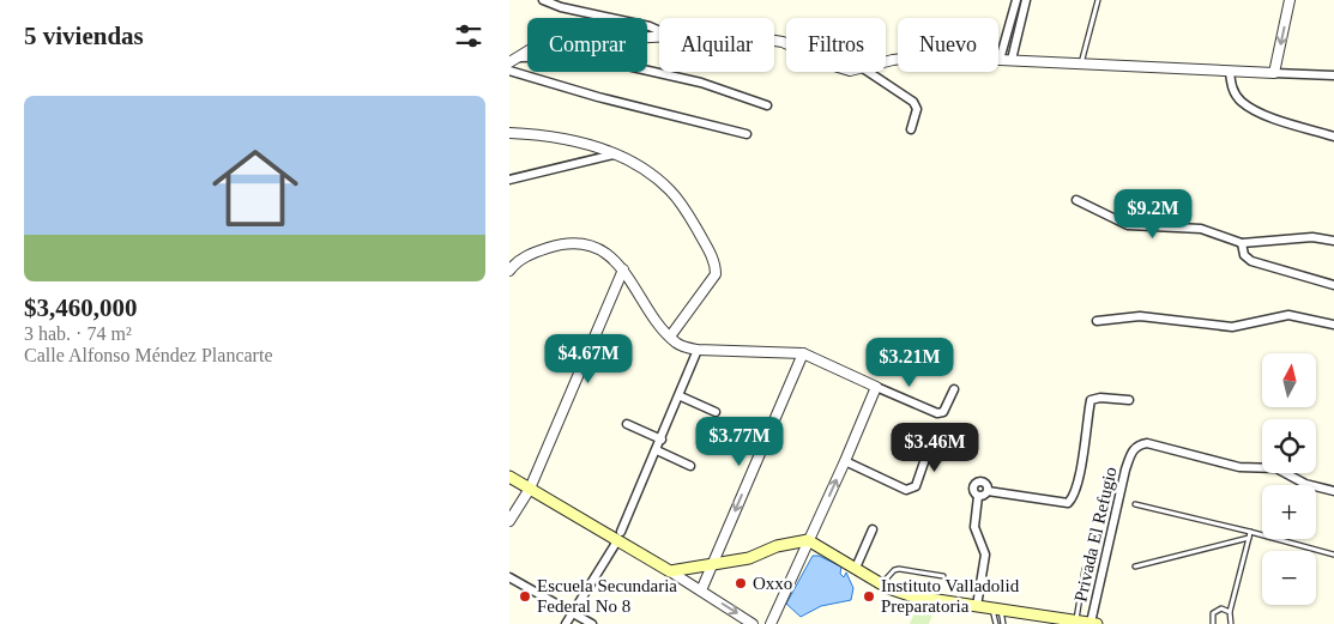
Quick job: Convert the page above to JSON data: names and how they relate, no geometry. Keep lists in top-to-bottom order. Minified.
{"streets":{"street":["Privada El Refugio"]},"places":["Oxxo","Escuela Secundaria Federal No 8","Instituto Valladolid Preparatoria"],"north":"top","page":{"heading":"5 viviendas","chip":["Comprar","Alquilar","Filtros","Nuevo"],"list":[{"name":"$3,460,000","note":"3 hab. · 74 m² · Calle Alfonso Méndez Plancarte"}],"price":["$9.2M","$4.67M","$3.21M","$3.77M","$3.46M"],"map_buttons":["+","−"]}}
